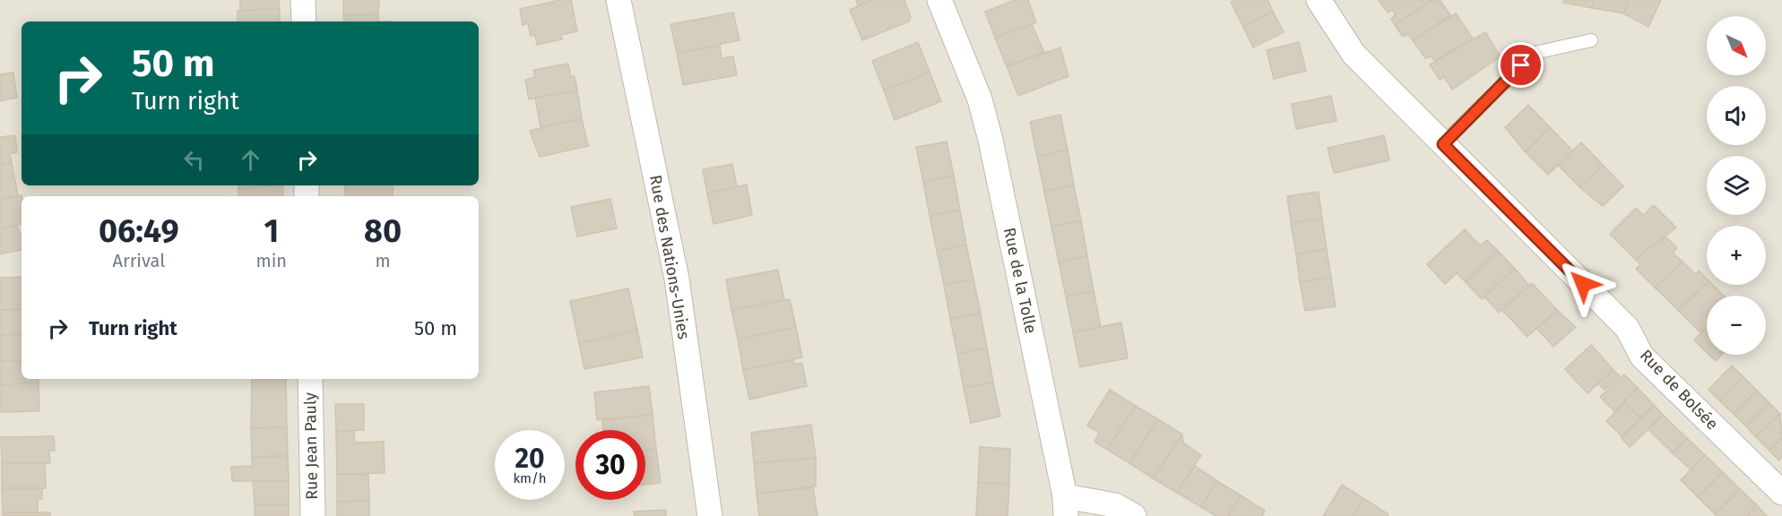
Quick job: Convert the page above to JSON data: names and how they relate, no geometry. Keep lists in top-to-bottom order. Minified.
{"streets":{"street":["Rue des Nations-Unies","Rue de la Tolle","Rue de Bolsée","Rue Jean Pauly"]},"north":"bottom right","page":{"map_buttons":["+","−"],"turn":["50 m","Turn right"],"eta":["06:49","Arrival","1","min","80","m"],"list":[{"name":"Turn right","value":"50 m"}],"speed":"20 km/h","limit":"30"}}
